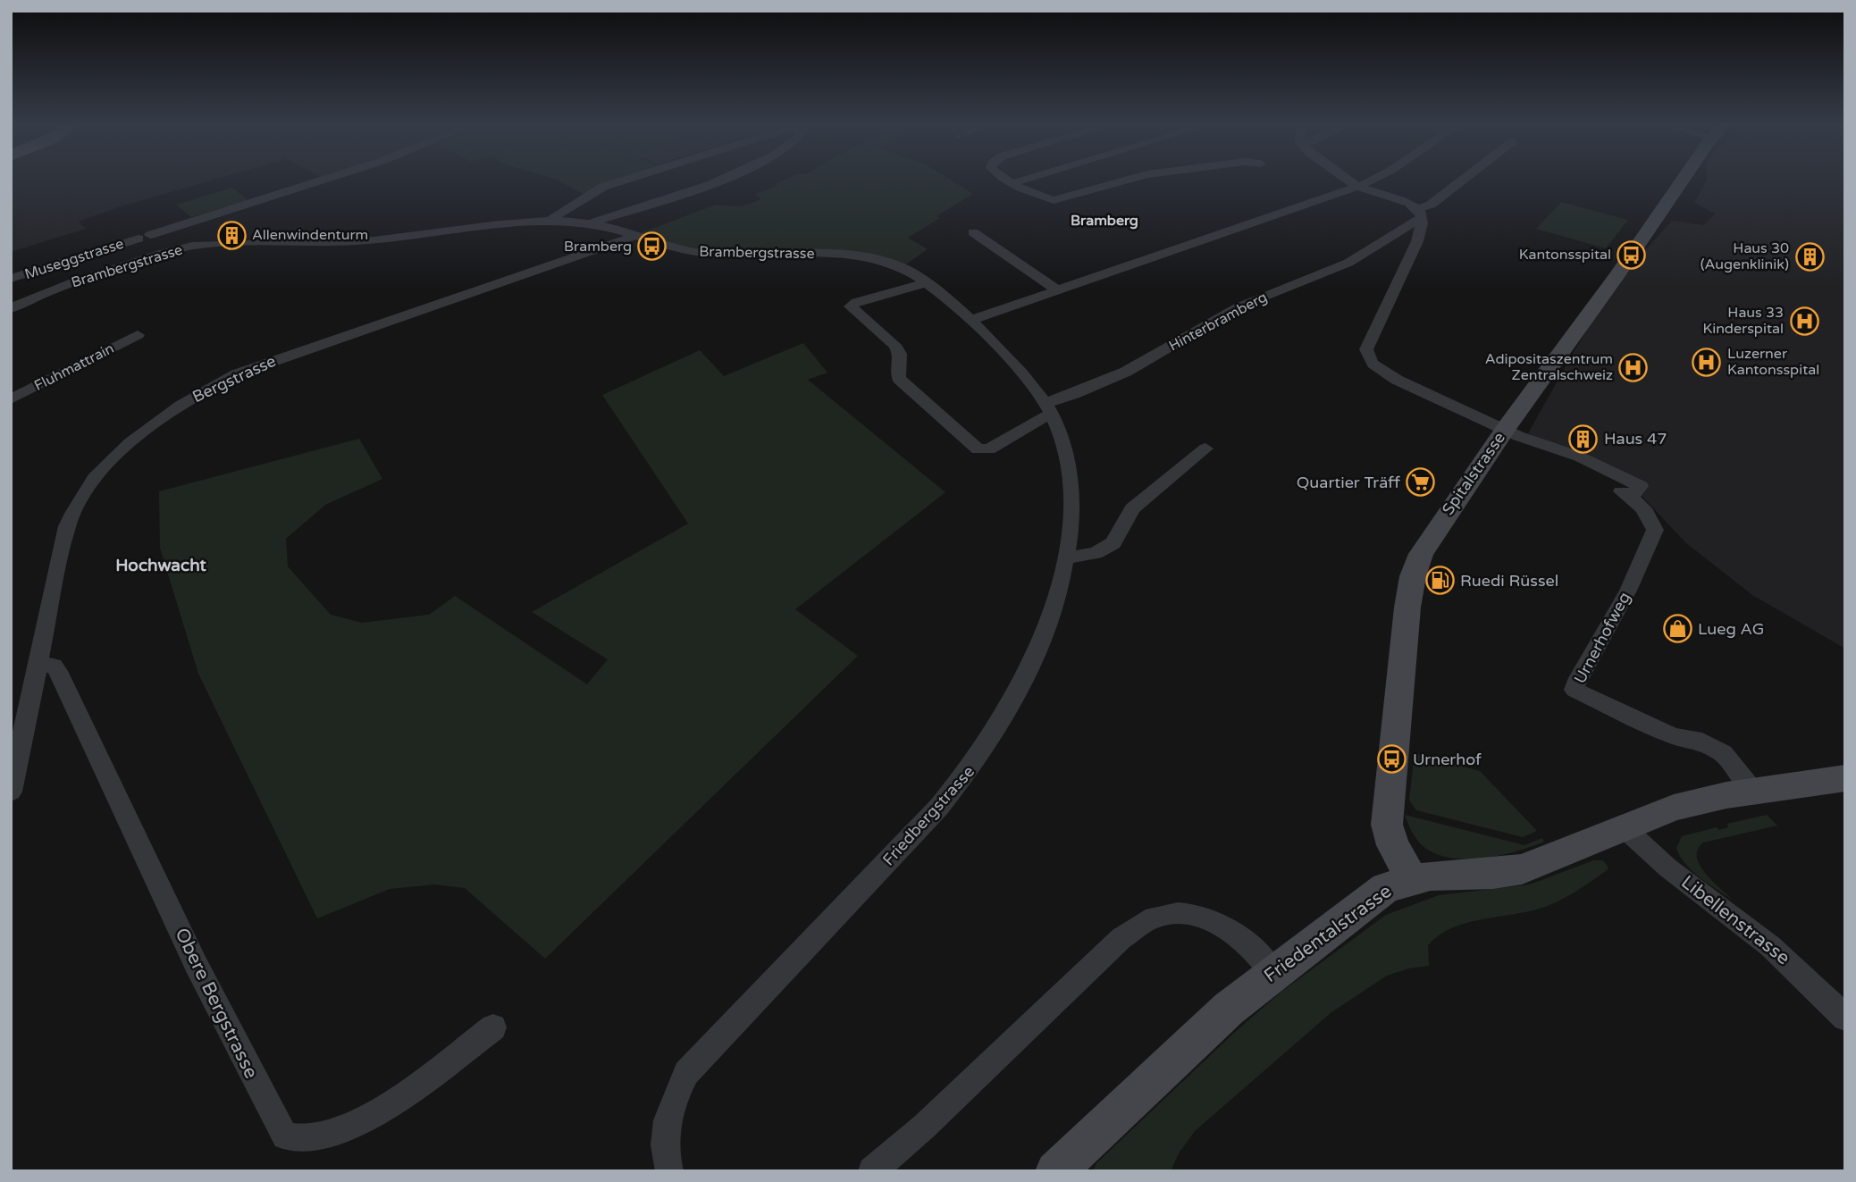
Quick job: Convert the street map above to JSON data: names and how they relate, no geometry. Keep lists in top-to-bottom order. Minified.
{"streets":{"main road":["Spitalstrasse","Friedentalstrasse"],"street":["Brambergstrasse","Museggstrasse","Hinterbramberg","Fluhmattrain","Bergstrasse","Urnerhofweg","Friedbergstrasse","Libellenstrasse","Obere Bergstrasse"]},"crossings":[["Brambergstrasse","Hinterbramberg"],["Brambergstrasse","Bergstrasse"],["Brambergstrasse","Friedbergstrasse"],["Hinterbramberg","Urnerhofweg"],["Hinterbramberg","Friedbergstrasse"],["Bergstrasse","Obere Bergstrasse"],["Spitalstrasse","Urnerhofweg"],["Spitalstrasse","Friedentalstrasse"],["Urnerhofweg","Friedentalstrasse"],["Libellenstrasse","Friedentalstrasse"]],"districts":["Bramberg","Hochwacht"],"places":{"building":["Allenwindenturm","Haus 30 (Augenklinik)","Haus 47"],"bus stop":["Bramberg","Kantonsspital","Urnerhof"],"hospital":["Haus 33 Kinderspital","Luzerner Kantonsspital","Adipositaszentrum Zentralschweiz"],"supermarket":["Quartier Träff"],"fuel station":["Ruedi Rüssel"],"shop":["Lueg AG"]}}
